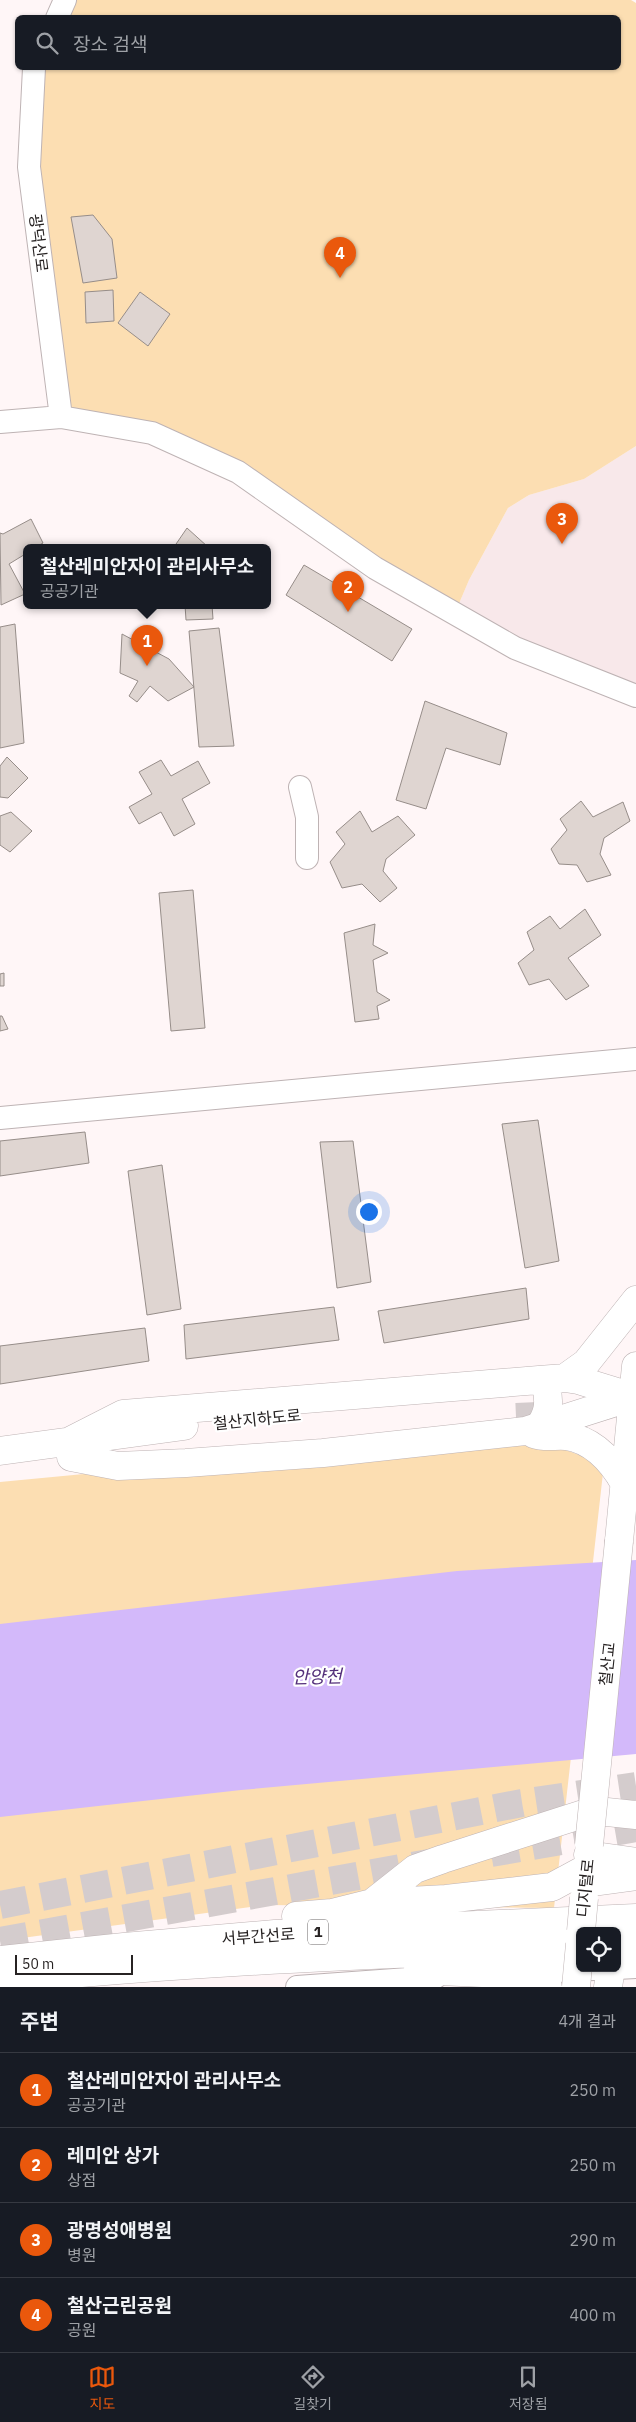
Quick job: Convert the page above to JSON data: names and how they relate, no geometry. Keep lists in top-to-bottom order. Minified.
{"streets":{"main road":["철산지하도로","철산교","디지털로","1","서부간선로"],"street":["광덕산로"]},"crossings":[["철산교","디지털로"]],"water":["안양천"],"scale_bar":"50 m","page":{"search":"장소 검색","pins":["4","3","2","1"],"popup":["철산레미안자이 관리사무소","공공기관"],"scale":"50 m","heading":["주변","4개 결과"],"list":[{"mark":"1","name":"철산레미안자이 관리사무소","note":"공공기관","value":"250 m"},{"mark":"2","name":"레미안 상가","note":"상점","value":"250 m"},{"mark":"3","name":"광명성애병원","note":"병원","value":"290 m"},{"mark":"4","name":"철산근린공원","note":"공원","value":"400 m"}],"nav":["지도","길찾기","저장됨"]}}
